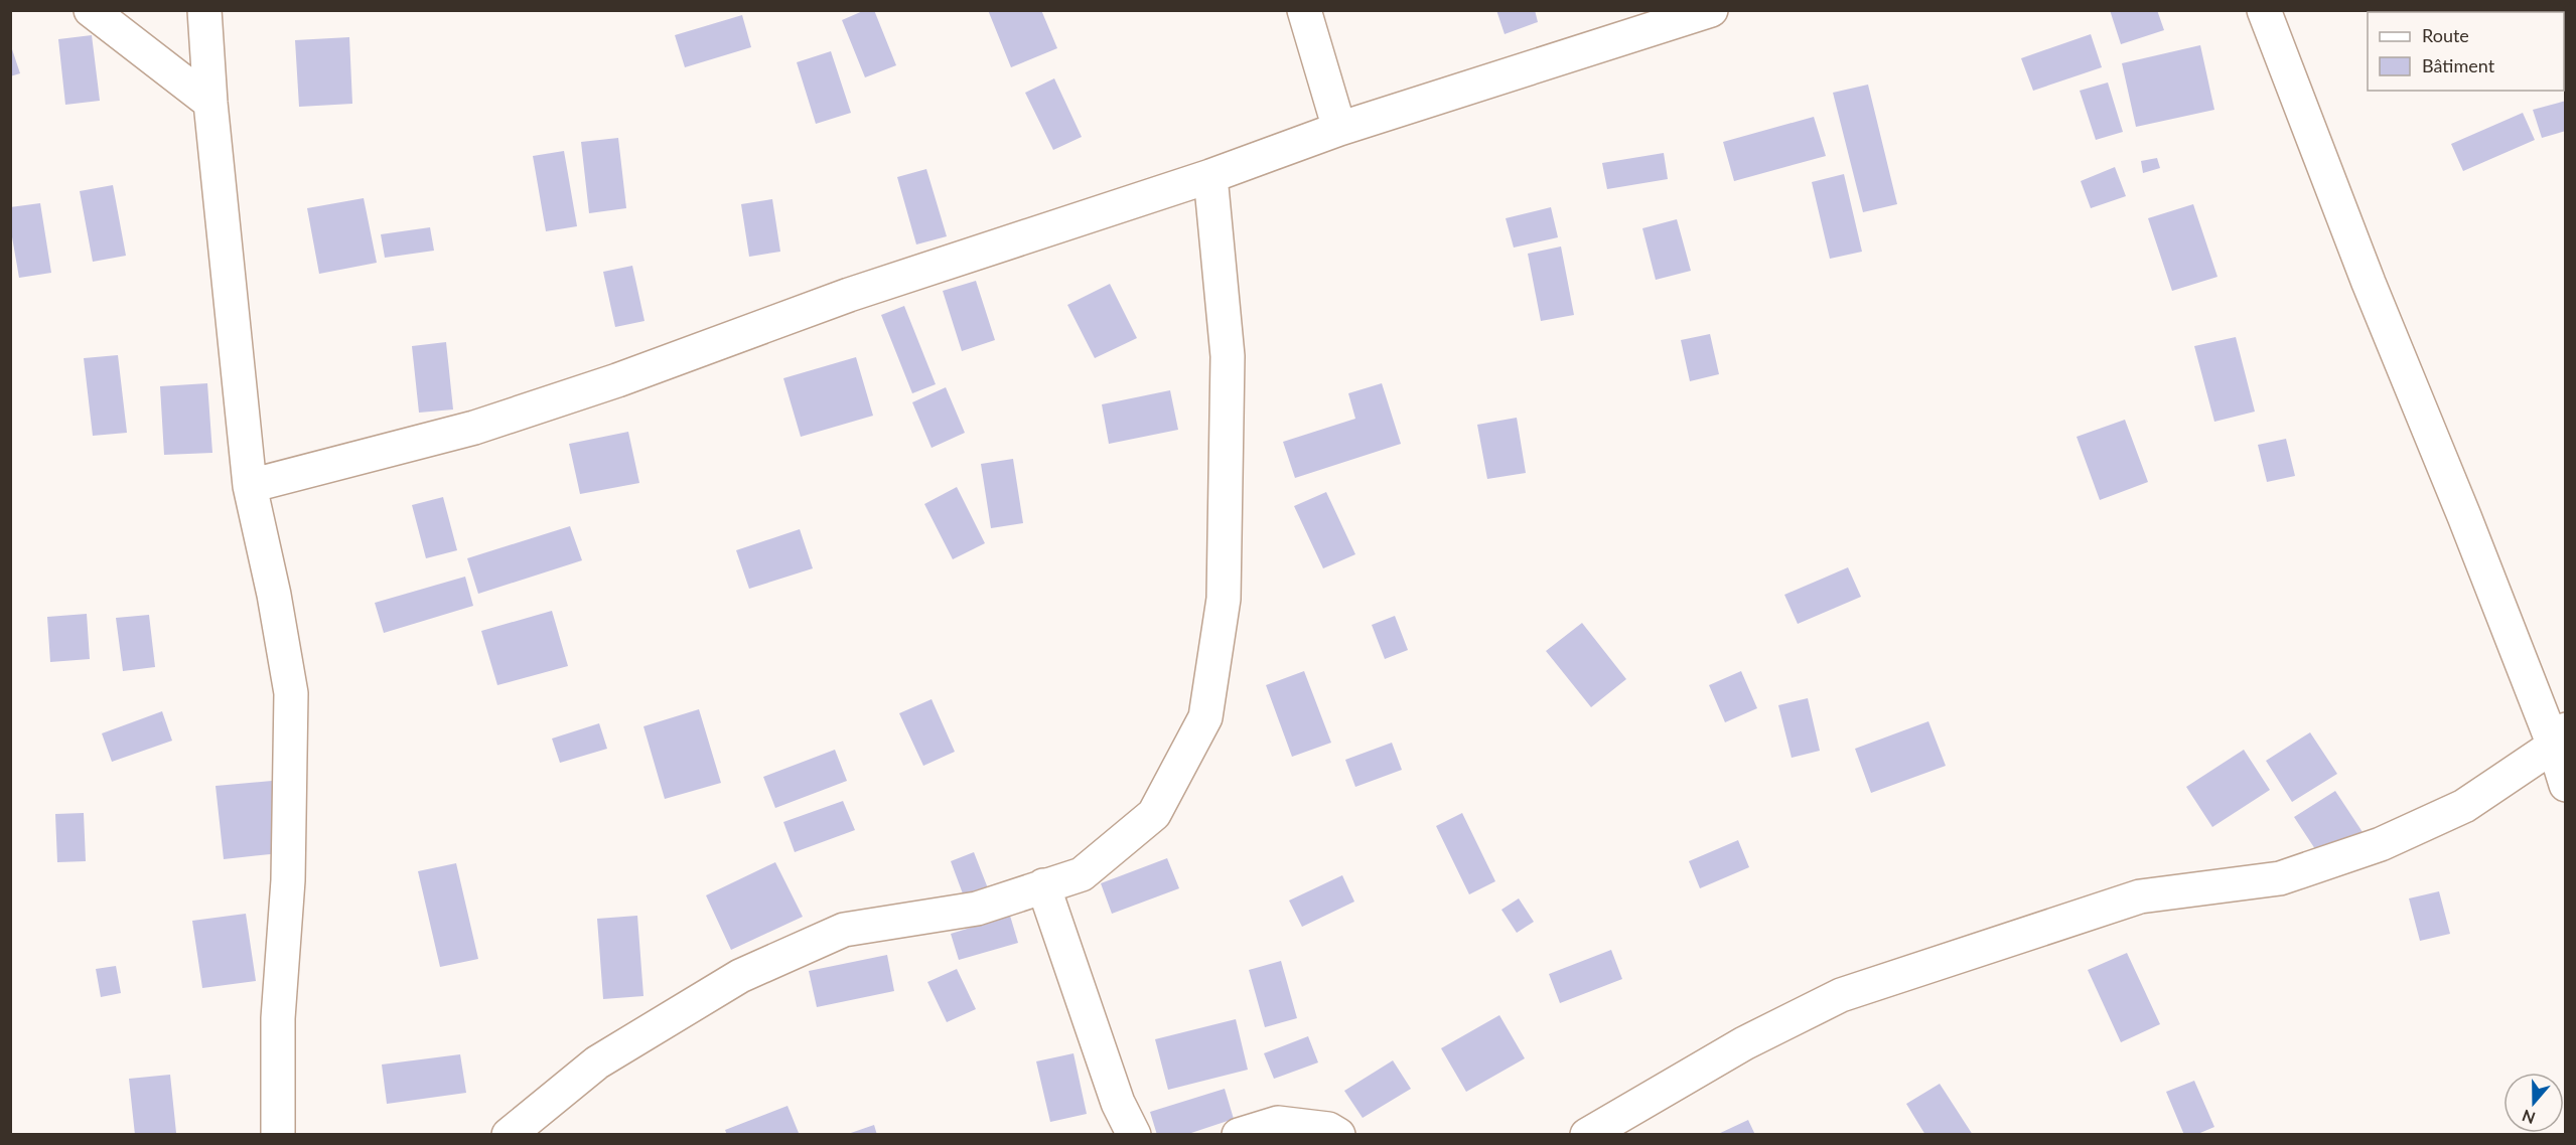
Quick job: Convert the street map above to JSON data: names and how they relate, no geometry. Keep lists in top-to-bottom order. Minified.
{"legend":["Route","Bâtiment"],"north":"bottom"}
